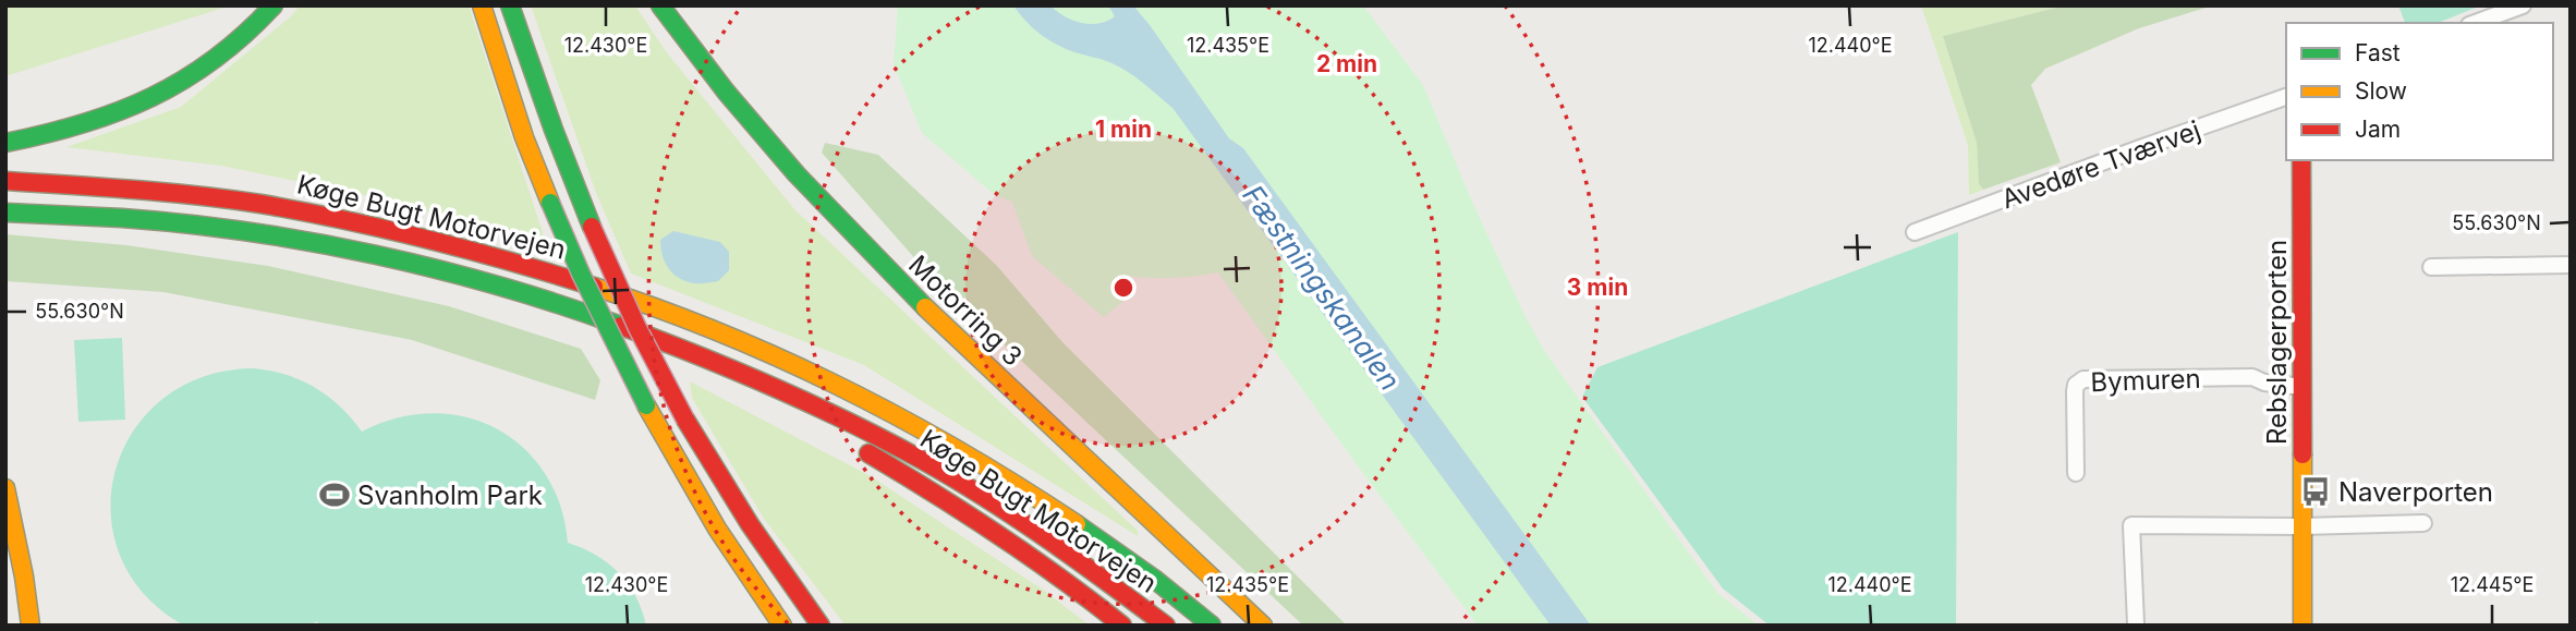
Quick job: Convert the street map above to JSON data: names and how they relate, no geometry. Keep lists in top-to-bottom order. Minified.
{"streets":{"main road":["Køge Bugt Motorvejen","Motorring 3","Rebslagerporten"],"street":["Avedøre Tværvej","Bymuren"]},"crossings":[["Rebslagerporten","Bymuren"]],"water":["Fæstningskanalen"],"places":{"bus stop":["Naverporten"],"sports":["Svanholm Park"]},"legend":["Fast","Slow","Jam"],"coordinates":["12.430°E","12.435°E","12.440°E","55.630°N","12.445°E"],"rings":["2 min","1 min","3 min"]}
